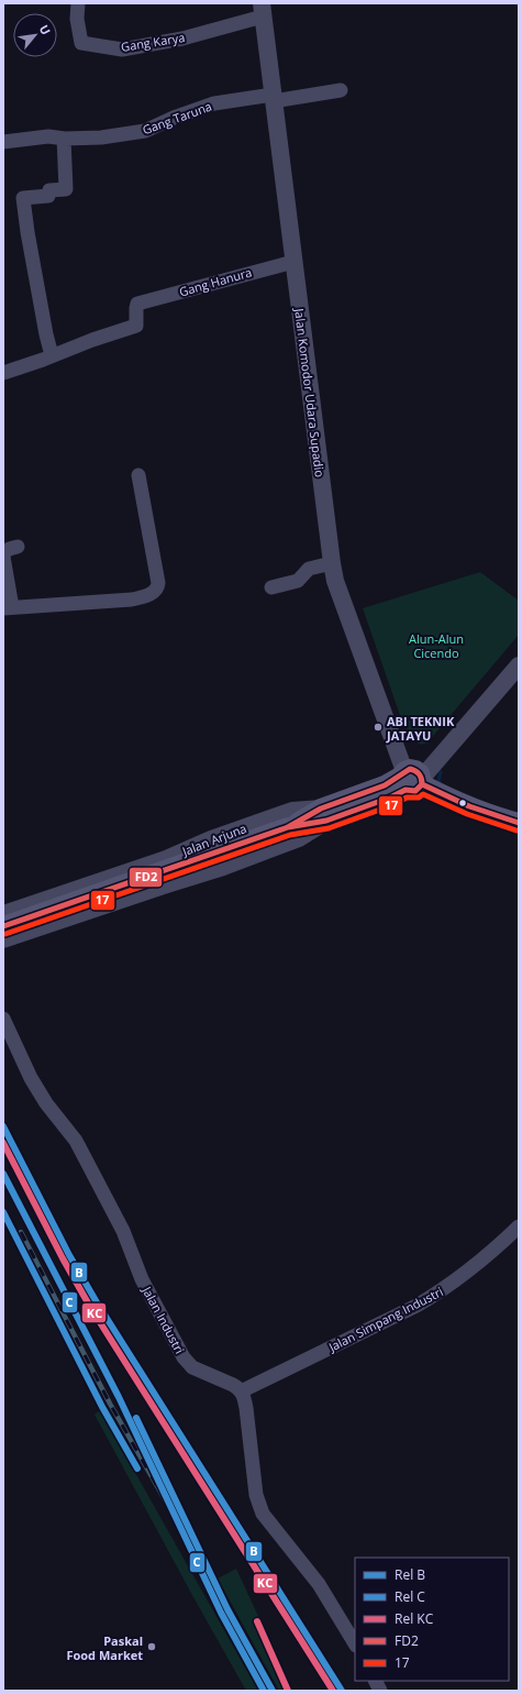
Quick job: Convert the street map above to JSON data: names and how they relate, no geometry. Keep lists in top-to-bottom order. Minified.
{"streets":{"main road":["Jalan Arjuna"],"street":["Gang Karya","Gang Taruna","Gang Hanura","Jalan Komodor Udara Supadio","Jalan Simpang Industri","Jalan Industri"]},"crossings":[["Gang Karya","Jalan Komodor Udara Supadio"],["Gang Taruna","Jalan Komodor Udara Supadio"],["Gang Hanura","Jalan Komodor Udara Supadio"],["Jalan Komodor Udara Supadio","Jalan Arjuna"],["Jalan Simpang Industri","Jalan Industri"]],"parks":["Alun-Alun Cicendo"],"places":["ABI TEKNIK JATAYU","Paskal Food Market"],"lines":["transit line FD2","transit line 17","rail line B","rail line KC","rail line C"],"legend":["Rel B","Rel C","Rel KC","FD2","17"],"north":"top right"}
